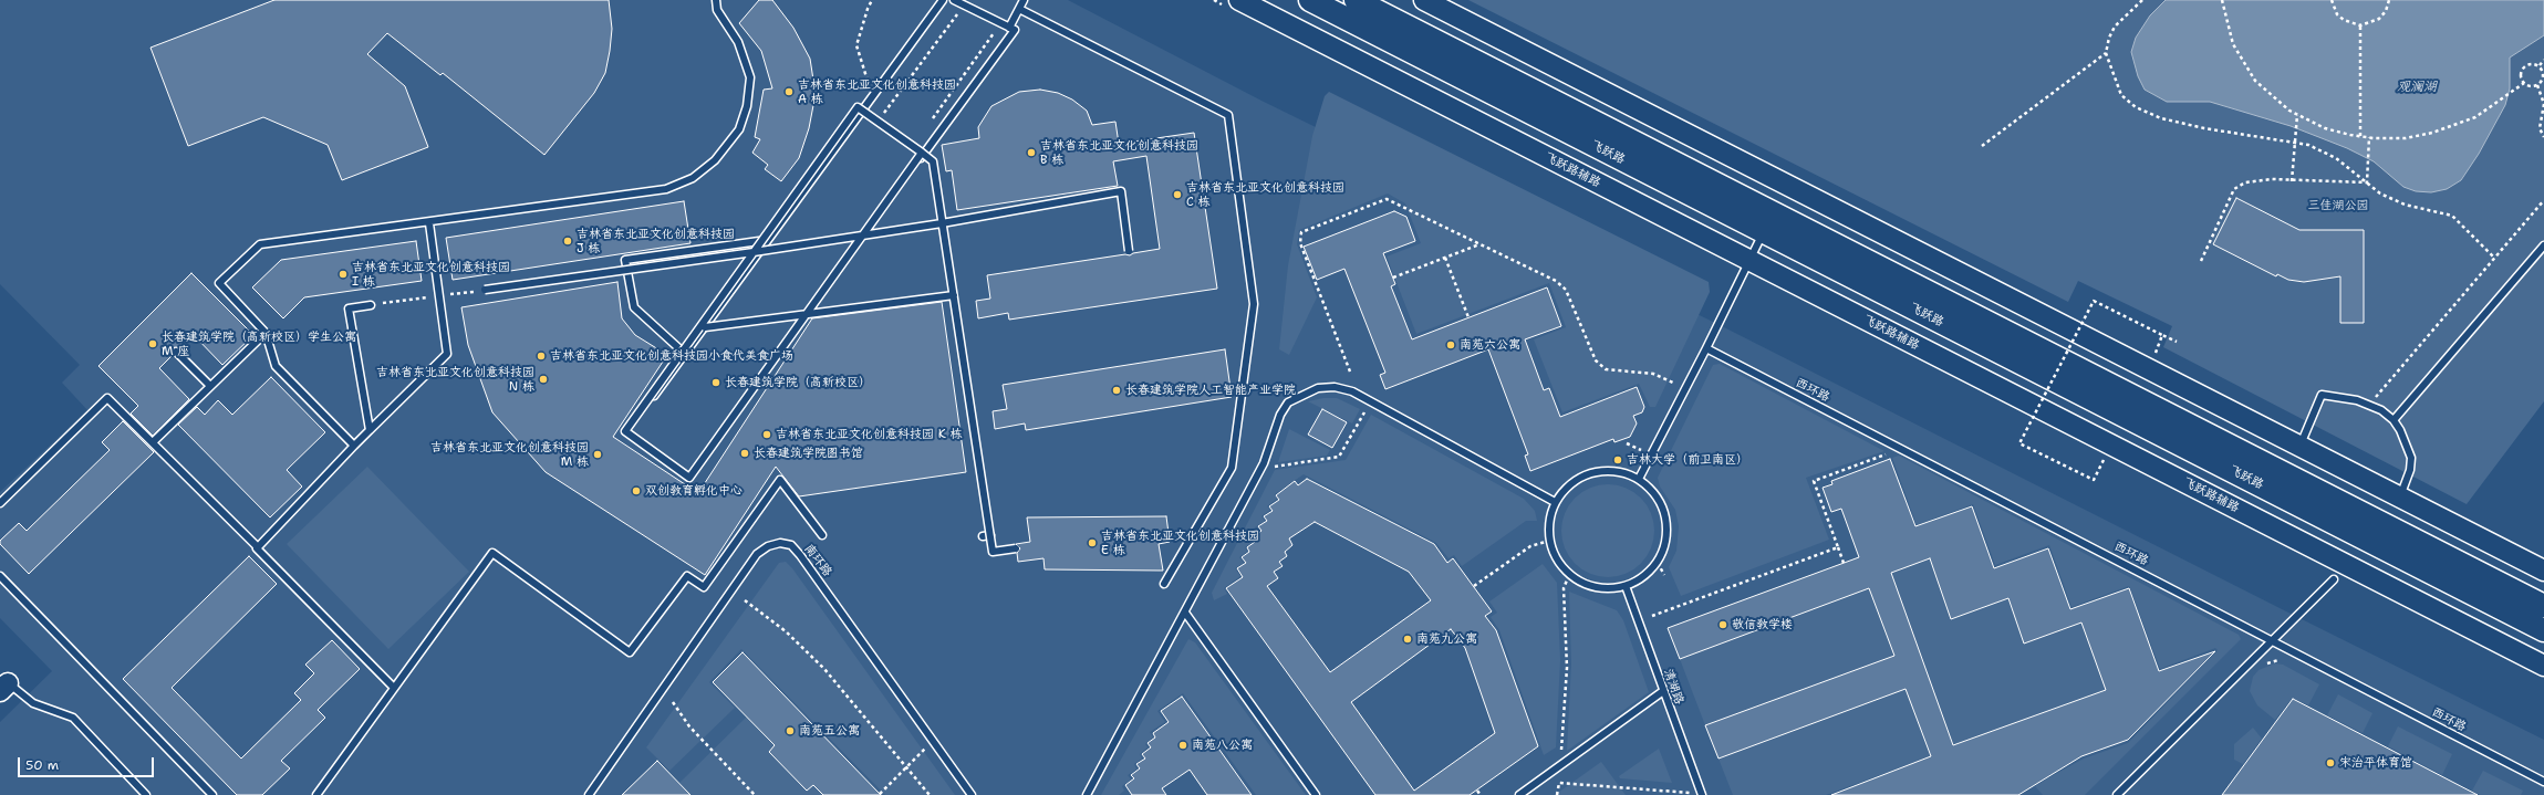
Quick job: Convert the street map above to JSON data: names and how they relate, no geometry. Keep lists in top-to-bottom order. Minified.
{"streets":{"main road":["飞跃路"],"street":["飞跃路辅路"],"lane":["西环路","南环路","清湖路"]},"water":["观澜湖"],"parks":["三佳湖公园"],"places":["吉林省东北亚文化创意科技园 A 栋","吉林省东北亚文化创意科技园 B 栋","吉林省东北亚文化创意科技园 C 栋","吉林省东北亚文化创意科技园 J 栋","吉林省东北亚文化创意科技园 I 栋","长春建筑学院（高新校区）学生公寓 M 座","南苑六公寓","吉林省东北亚文化创意科技园小食代美食广场","吉林省东北亚文化创意科技园 N 栋","长春建筑学院（高新校区）","长春建筑学院人工智能产业学院","吉林省东北亚文化创意科技园 K 栋","长春建筑学院图书馆","吉林省东北亚文化创意科技园 M 栋","吉林大学（前卫南区）","双创教育孵化中心","吉林省东北亚文化创意科技园 E 栋","敬信教学楼","南苑九公寓","南苑五公寓","南苑八公寓","宋治平体育馆"],"scale_bar":"50 m"}
